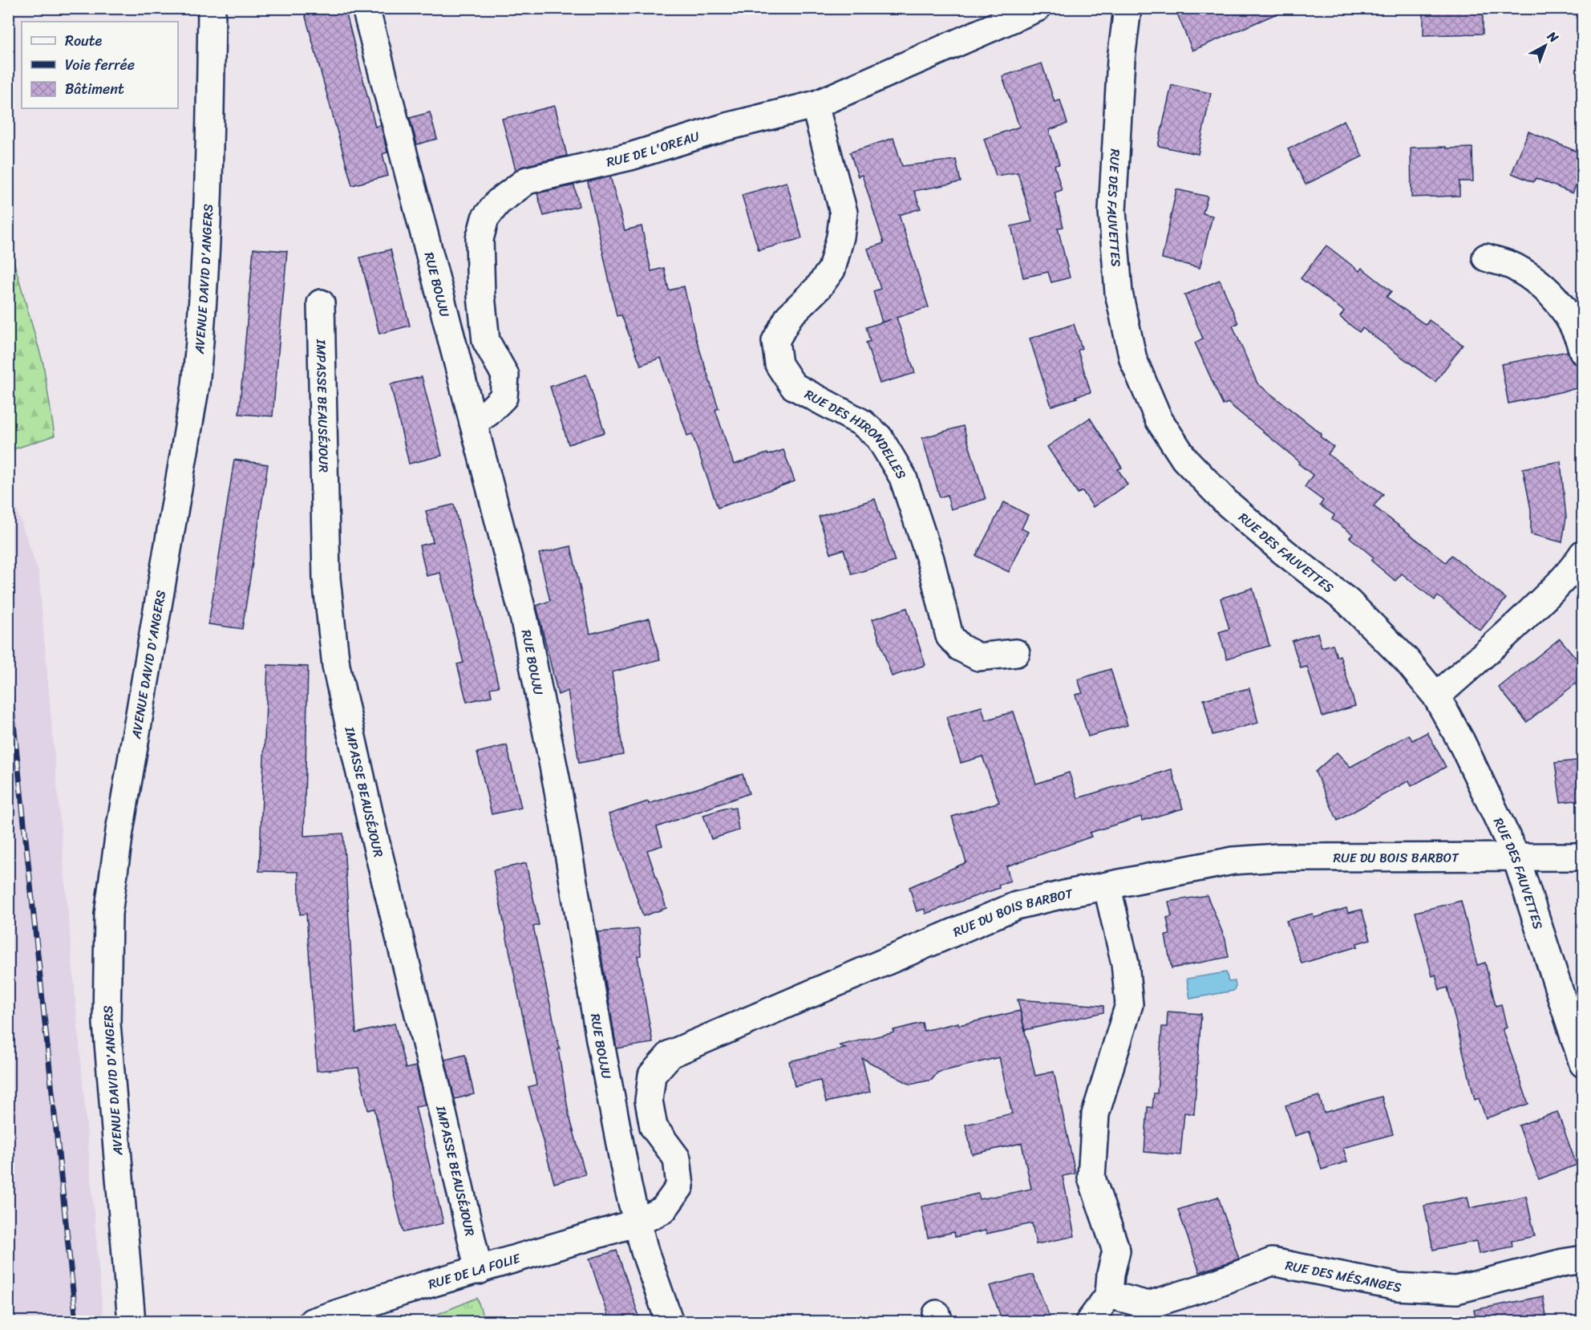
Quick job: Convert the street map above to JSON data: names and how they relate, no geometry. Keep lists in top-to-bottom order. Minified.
{"streets":{"street":["RUE DE L'OREAU","RUE DES FAUVETTES","AVENUE DAVID D'ANGERS","RUE BOUJU","IMPASSE BEAUSÉJOUR","RUE DES HIRONDELLES","RUE DU BOIS BARBOT","RUE DE LA FOLIE","RUE DES MÉSANGES"]},"crossings":[["RUE DE L'OREAU","RUE BOUJU"],["RUE DE L'OREAU","RUE DES HIRONDELLES"],["RUE DES FAUVETTES","RUE DU BOIS BARBOT"],["RUE BOUJU","RUE DU BOIS BARBOT"],["RUE BOUJU","RUE DE LA FOLIE"],["IMPASSE BEAUSÉJOUR","RUE DE LA FOLIE"],["RUE DU BOIS BARBOT","RUE DE LA FOLIE"]],"legend":["Route","Voie ferrée","Bâtiment"],"north":"top right"}
